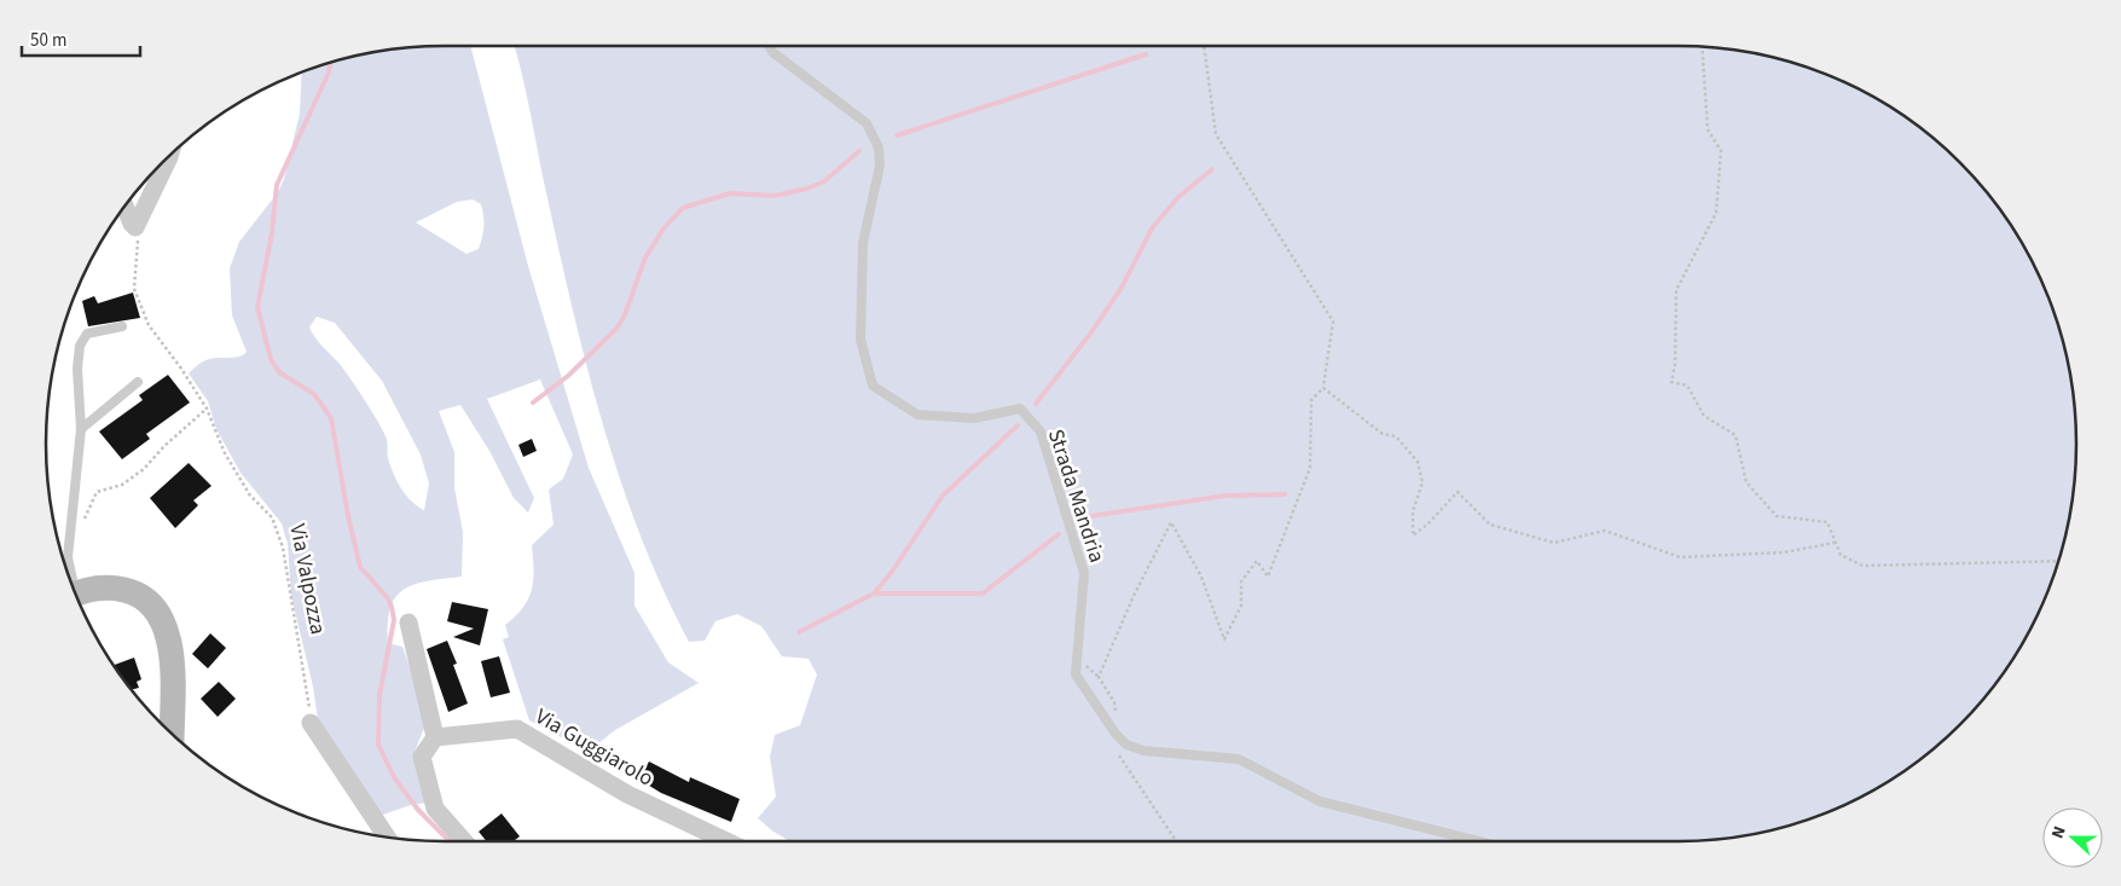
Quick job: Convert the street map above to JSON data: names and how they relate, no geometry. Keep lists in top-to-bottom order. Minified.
{"streets":{"street":["Via Guggiarolo"],"lane":["Strada Mandria"],"path":["Via Valpozza"]},"scale_bar":"50 m","north":"left"}
